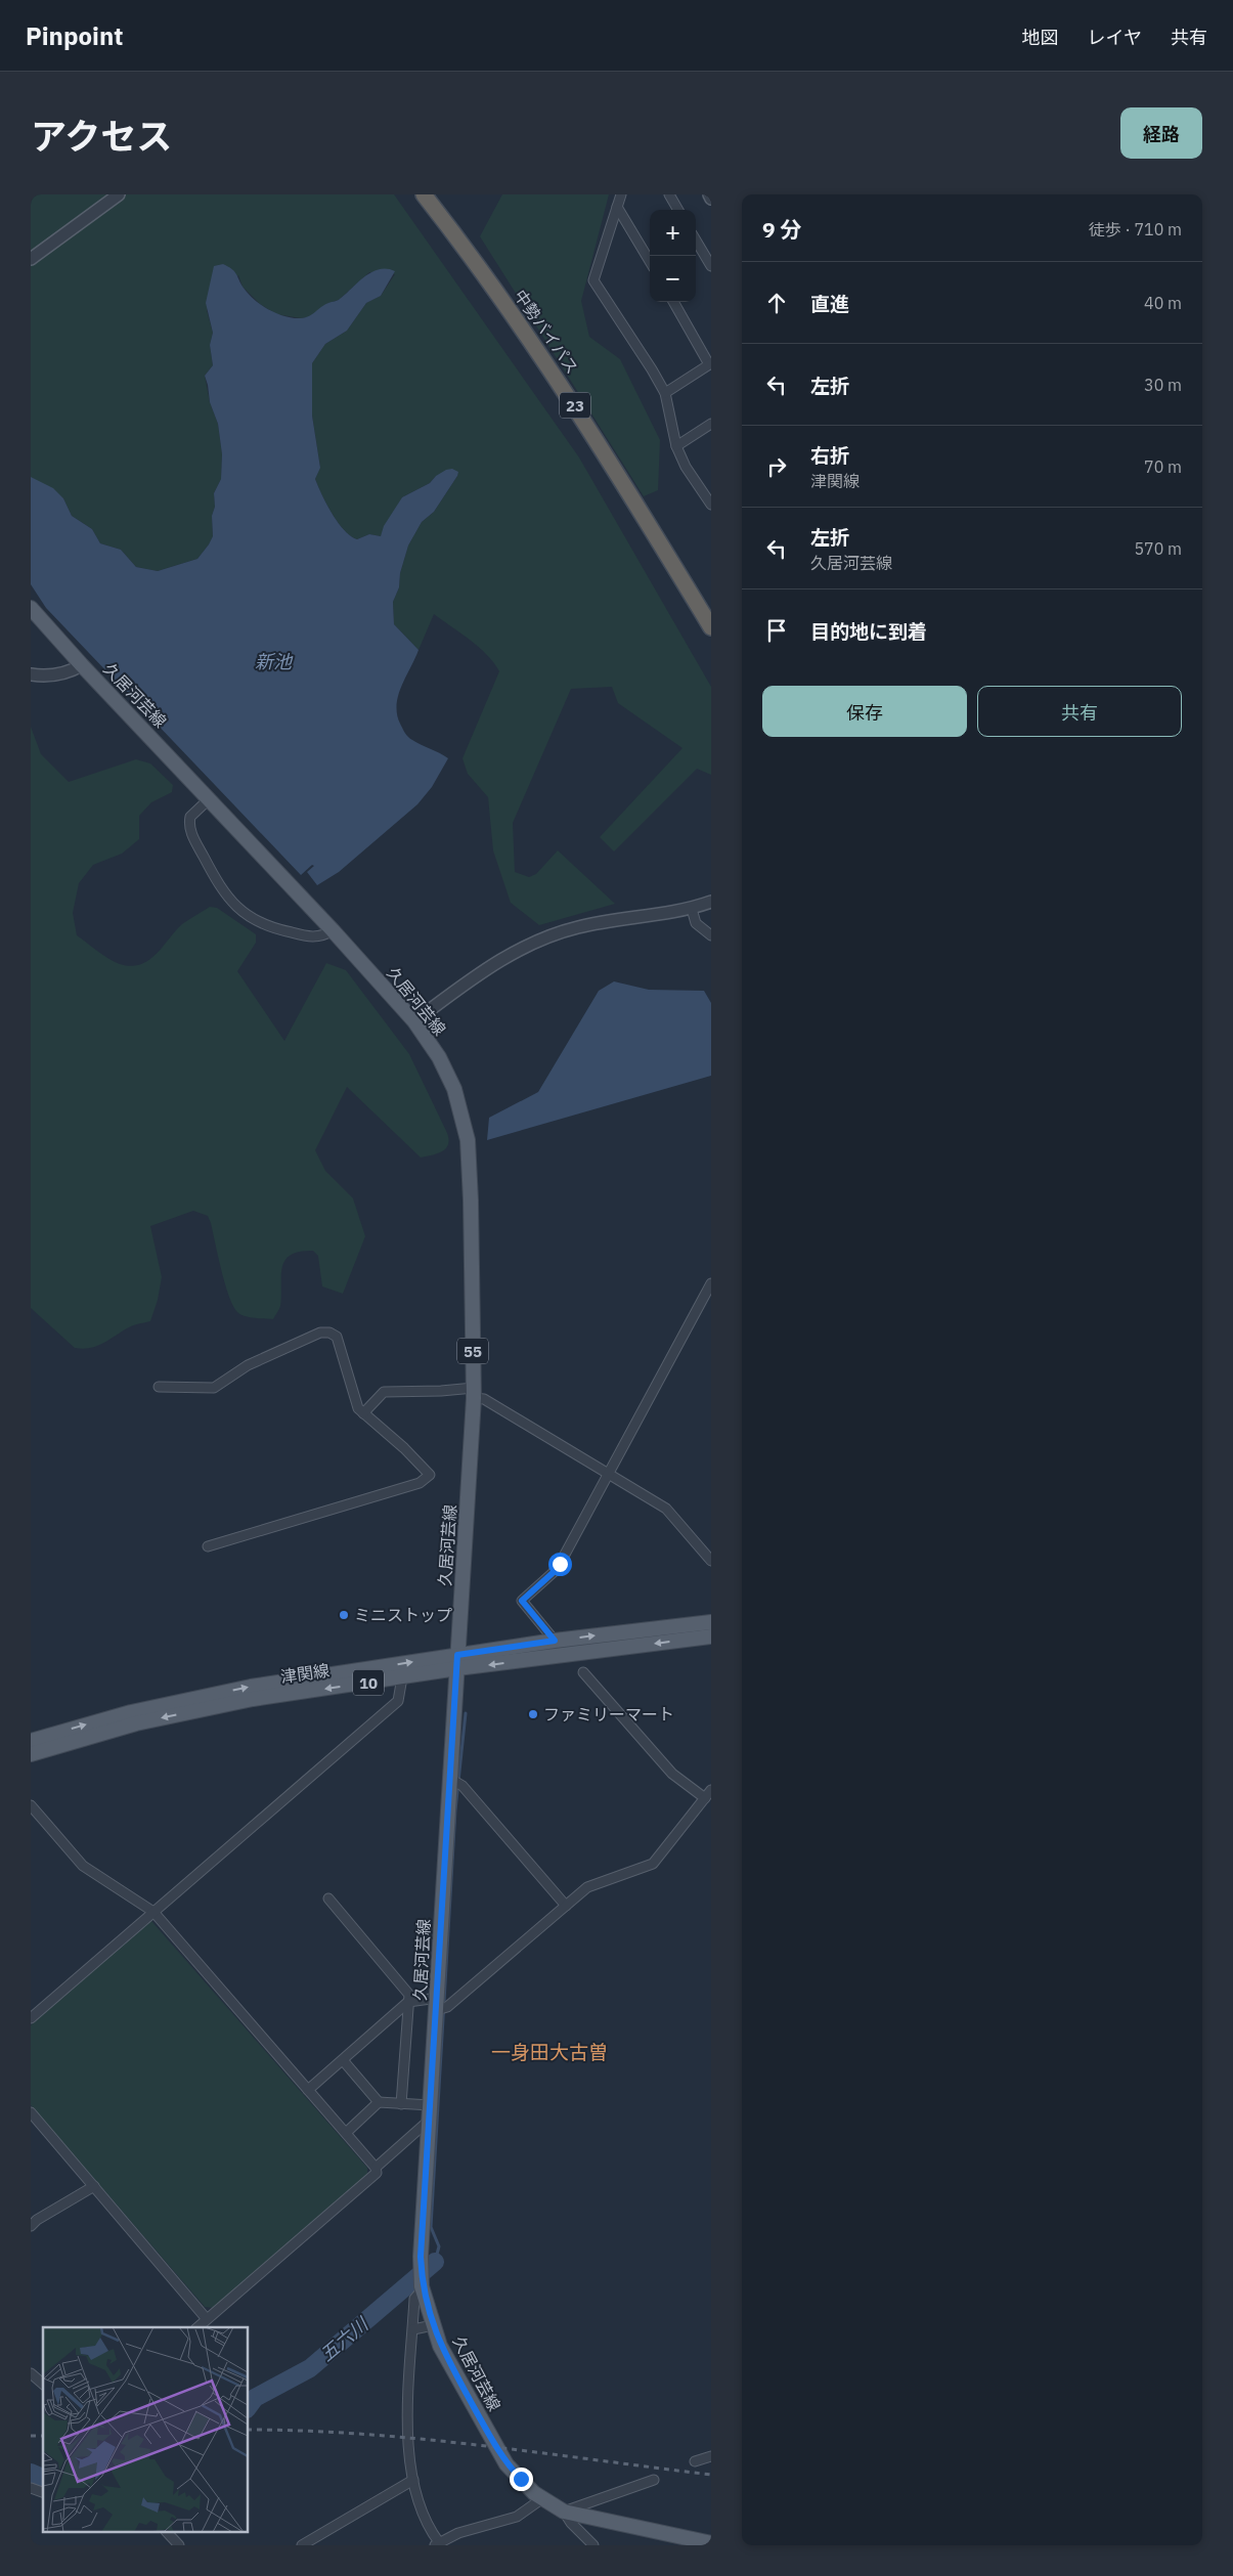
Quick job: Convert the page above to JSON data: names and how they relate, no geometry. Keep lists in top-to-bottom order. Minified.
{"streets":{"highway":["中勢バイパス","23"],"main road":["久居河芸線","55","津関線","10"]},"crossings":[["久居河芸線","津関線"]],"districts":["一身田大古曽"],"water":["新池","五六川"],"places":["ミニストップ","ファミリーマート"],"page":{"header":"Pinpoint","nav":["地図","レイヤ","共有"],"title":"アクセス","buttons":["経路",["保存","共有"]],"heading":["9 分","徒歩 · 710 m"],"map_buttons":["+","−"],"list":[["直進","40 m"],["左折","30 m"],["右折","津関線","70 m"],["左折","久居河芸線","570 m"],"目的地に到着"]}}
